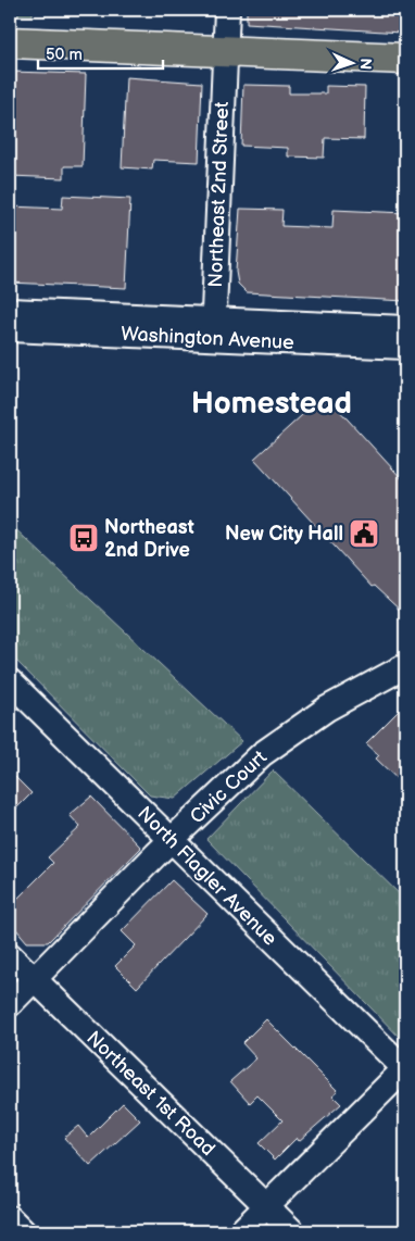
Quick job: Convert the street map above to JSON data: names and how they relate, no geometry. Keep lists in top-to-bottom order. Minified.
{"streets":{"street":["Northeast 2nd Street","Washington Avenue","Civic Court","North Flagler Avenue","Northeast 1st Road"]},"crossings":[["Northeast 2nd Street","Washington Avenue"],["Civic Court","North Flagler Avenue"]],"districts":["Homestead"],"places":{"public building":["New City Hall"],"bus stop":["Northeast 2nd Drive"]},"scale_bar":"50 m","north":"right"}
